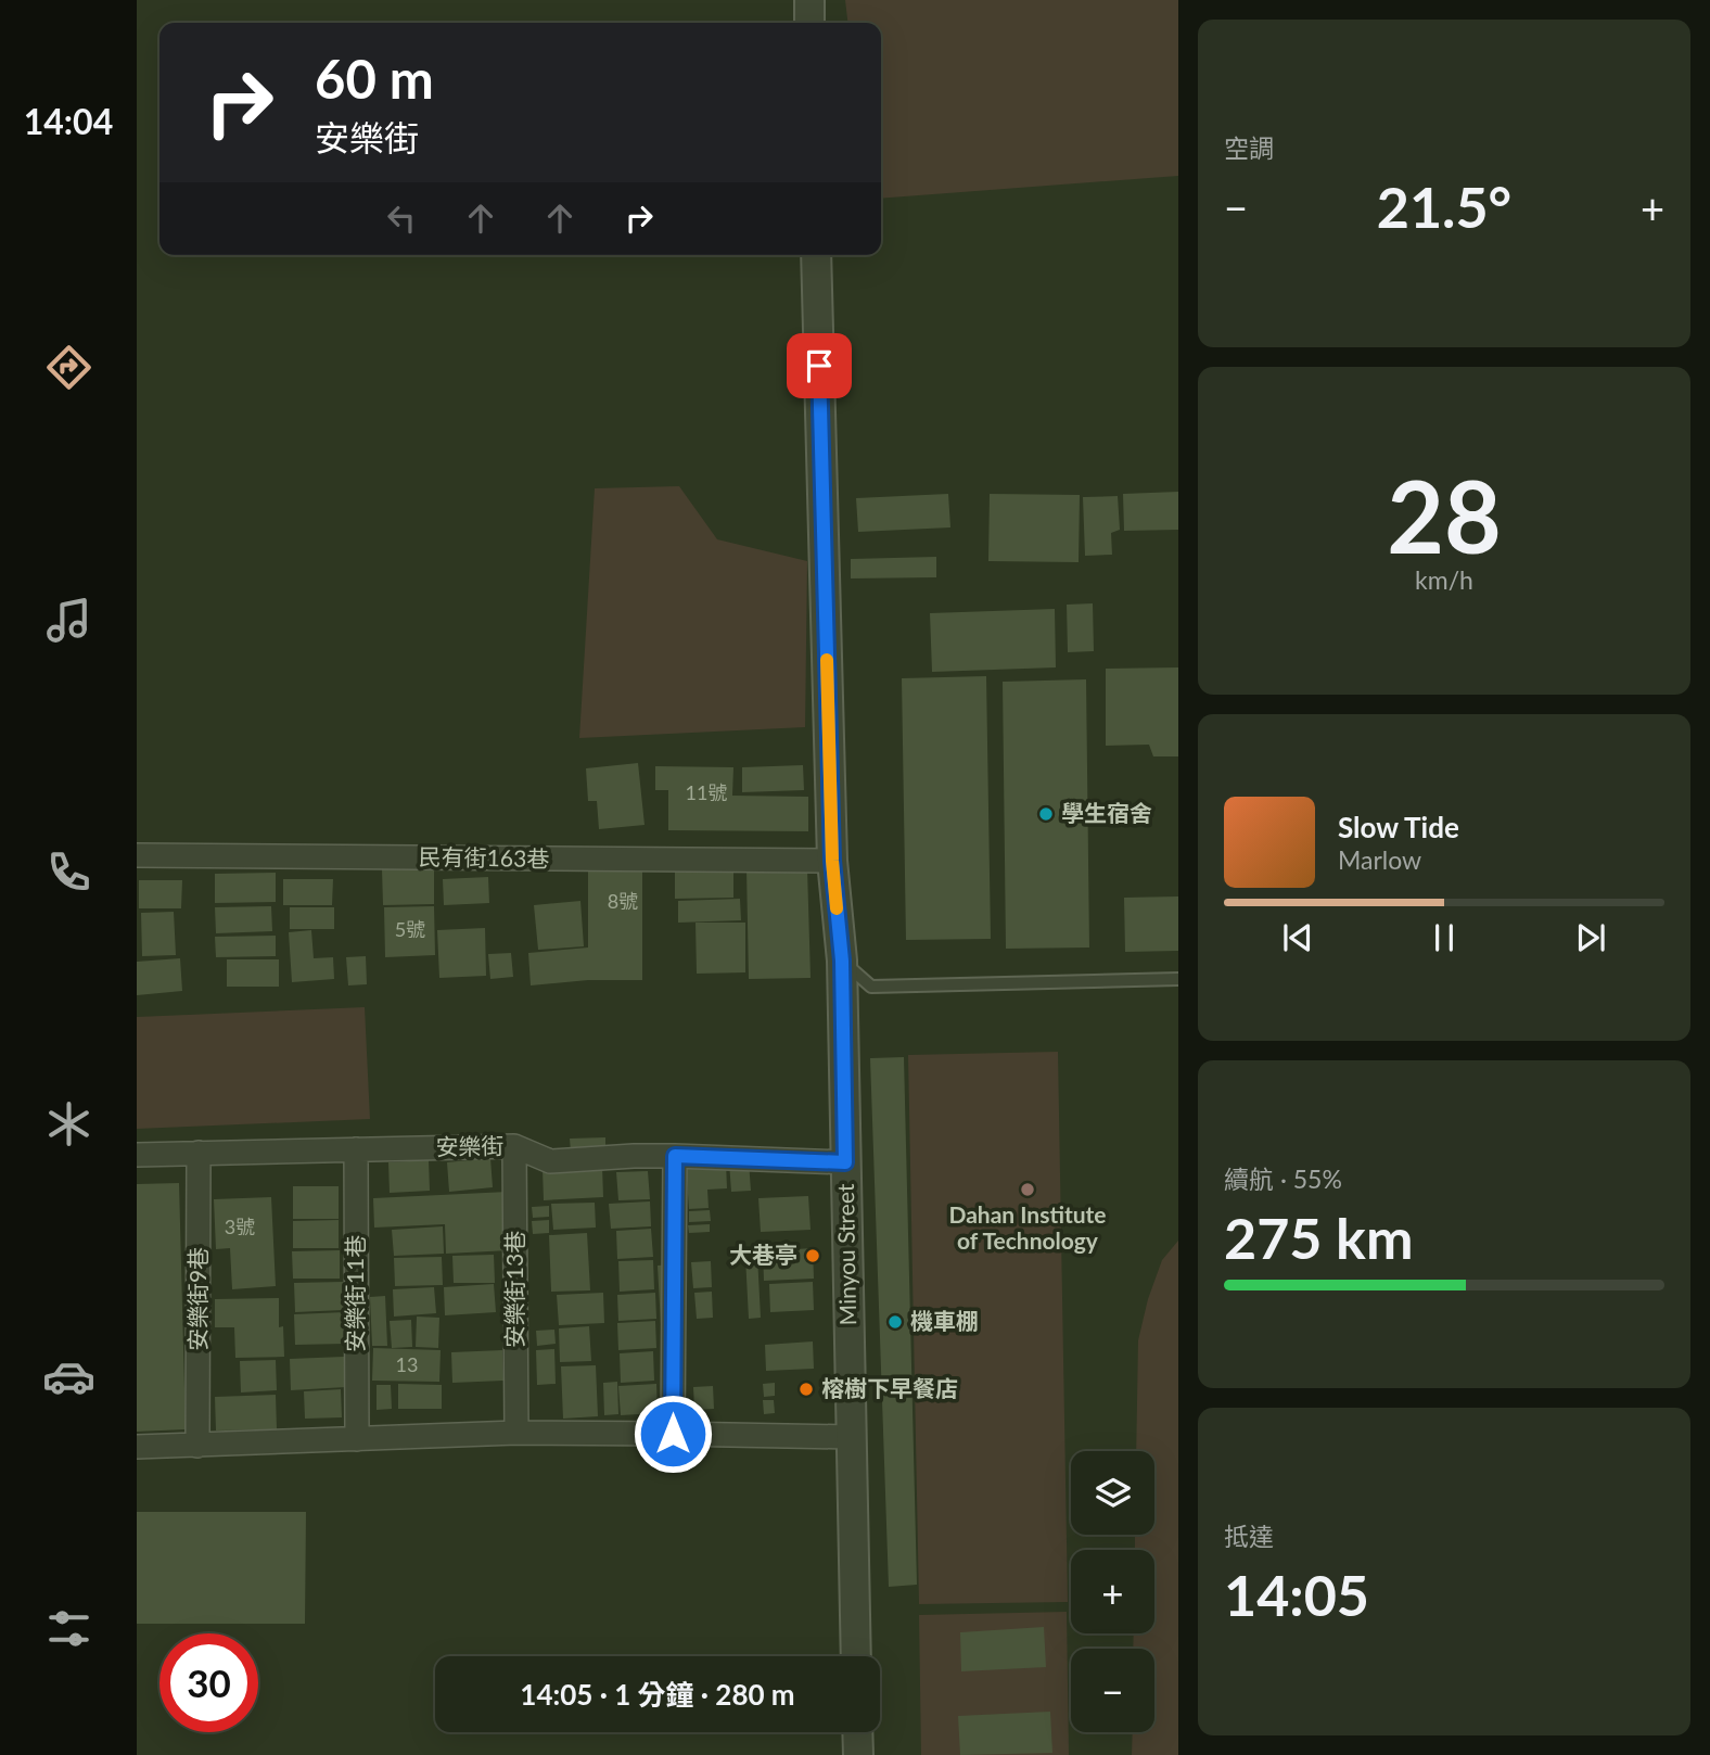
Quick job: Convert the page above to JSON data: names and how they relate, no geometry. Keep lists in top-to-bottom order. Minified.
{"streets":{"street":["民有街163巷","安樂街","Minyou Street","安樂街13巷","安樂街11巷","安樂街9巷"]},"crossings":[["民有街163巷","Minyou Street"],["安樂街","Minyou Street"],["安樂街","安樂街13巷"],["安樂街","安樂街11巷"],["安樂街","安樂街9巷"]],"places":["學生宿舍","Dahan Institute of Technology","大巷亭","機車棚","榕樹下早餐店"],"house_numbers":["11號","8號","5號","3號","13"],"page":{"tabs":"14:04","tile":["空調",["28","km/h"],["續航 · 55%","275 km"],["抵達","14:05"]],"turn":["60 m","安樂街"],"heat":["−","21.5°","+"],"song":["Slow Tide","Marlow"],"map_buttons":["+","−"],"limit":"30","trip":"14:05 · 1 分鐘 · 280 m"}}
